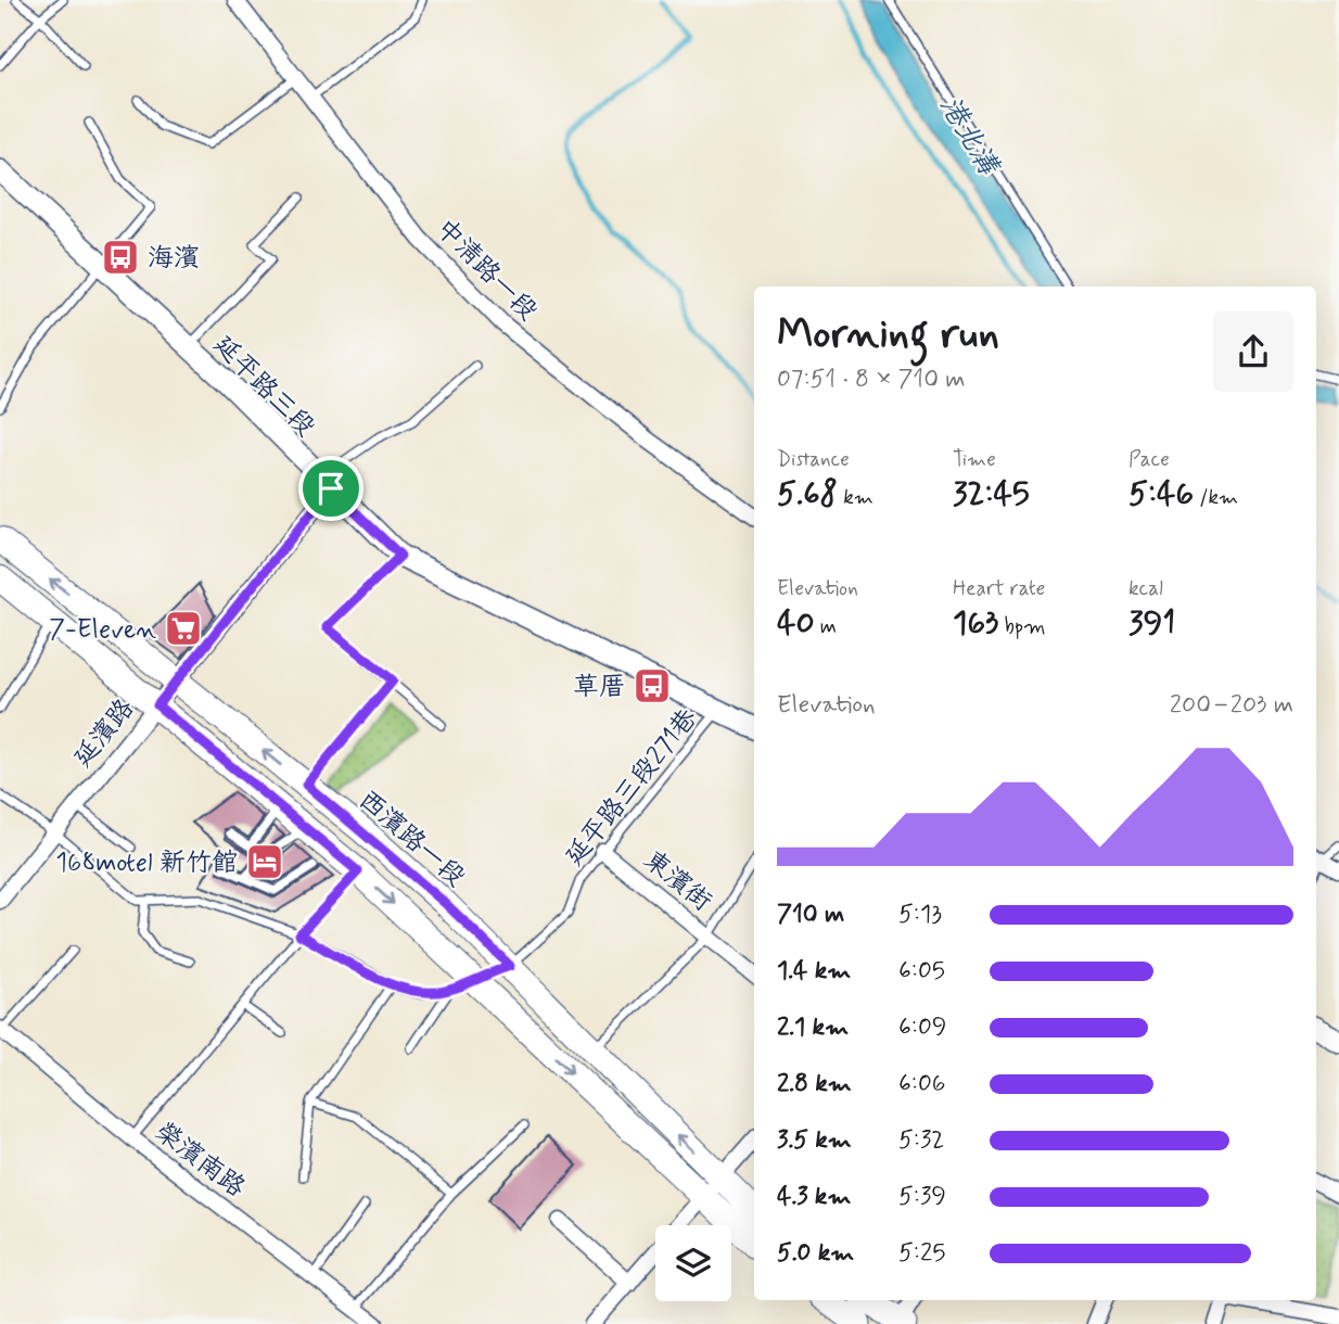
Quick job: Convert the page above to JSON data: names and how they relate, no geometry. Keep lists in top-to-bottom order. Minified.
{"streets":{"main road":["西濱路一段"],"street":["中清路一段","延平路三段","延濱路","東濱街","榮濱南路"],"lane":["延平路三段271巷"]},"crossings":[["延平路三段","延濱路"],["延平路三段","延平路三段271巷"],["延濱路","西濱路一段"],["延平路三段271巷","西濱路一段"],["延平路三段271巷","東濱街"]],"water":["港北溝"],"places":{"bus stop":["海濱","草厝"],"supermarket":["7-Eleven"],"hotel":["168motel 新竹館"]},"page":{"heading":["Morning run","07:51 · 8 × 710 m"],"stats":[["Distance","5.68 km"],["Time","32:45"],["Pace","5:46 /km"],["Elevation","40 m"],["Heart rate","163 bpm"],["kcal","391"]],"chart":["Elevation","200–203 m"],"list":[{"name":"710 m","note":"5:13"},{"name":"1.4 km","note":"6:05"},{"name":"2.1 km","note":"6:09"},{"name":"2.8 km","note":"6:06"},{"name":"3.5 km","note":"5:32"},{"name":"4.3 km","note":"5:39"},{"name":"5.0 km","note":"5:25"}]}}
